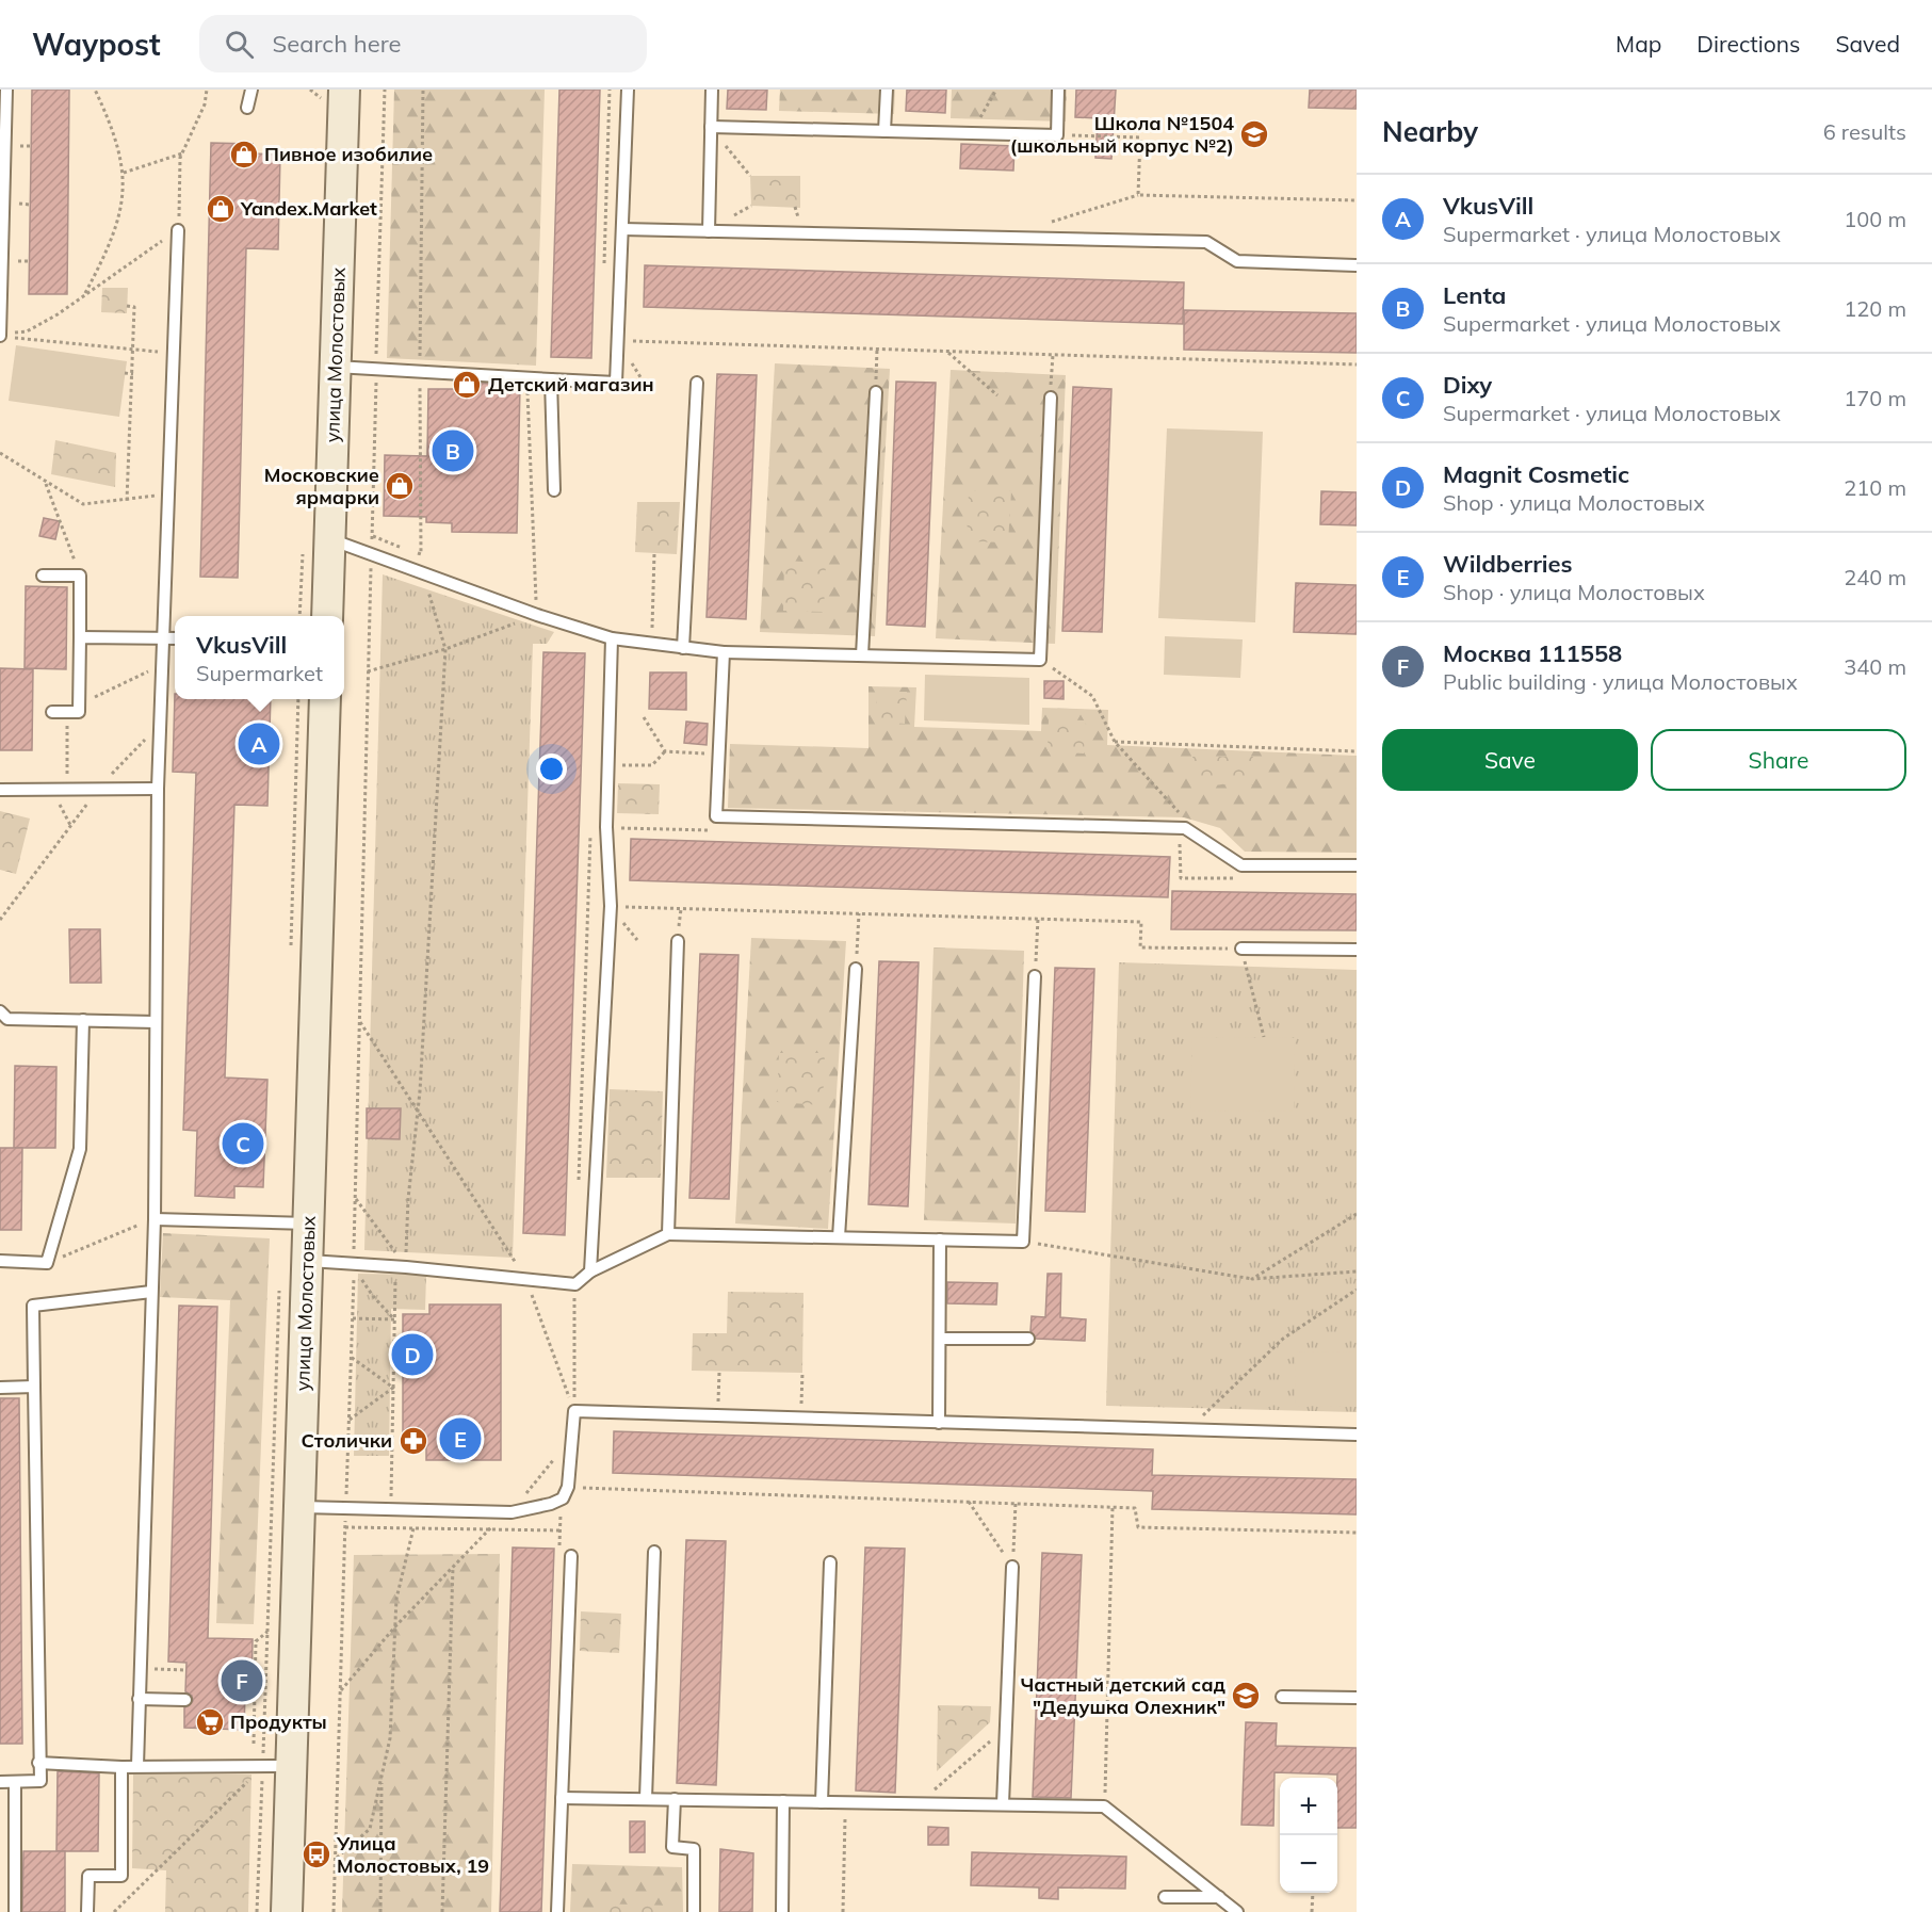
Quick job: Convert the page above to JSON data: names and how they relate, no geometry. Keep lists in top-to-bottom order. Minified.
{"streets":{"street":["улица Молостовых"]},"places":{"school or university":["Школа №1504 (школьный корпус №2)","Частный детский сад \"Дедушка Олехник\""],"shop":["Пивное изобилие","Yandex.Market","Детский магазин","Московские ярмарки"],"pharmacy":["Столички"],"supermarket":["Продукты"],"bus stop":["Улица Молостовых, 19"]},"page":{"header":"Waypost","search":"Search here","nav":["Map","Directions","Saved"],"heading":["Nearby","6 results"],"list":[{"mark":"A","name":"VkusVill","note":"Supermarket · улица Молостовых","value":"100 m"},{"mark":"B","name":"Lenta","note":"Supermarket · улица Молостовых","value":"120 m"},{"mark":"C","name":"Dixy","note":"Supermarket · улица Молостовых","value":"170 m"},{"mark":"D","name":"Magnit Cosmetic","note":"Shop · улица Молостовых","value":"210 m"},{"mark":"E","name":"Wildberries","note":"Shop · улица Молостовых","value":"240 m"},{"mark":"F","name":"Москва 111558","note":"Public building · улица Молостовых","value":"340 m"}],"pins":["B","A","C","D","E","F"],"popup":["VkusVill","Supermarket"],"buttons":["Save","Share"],"map_buttons":["+","−"]}}
